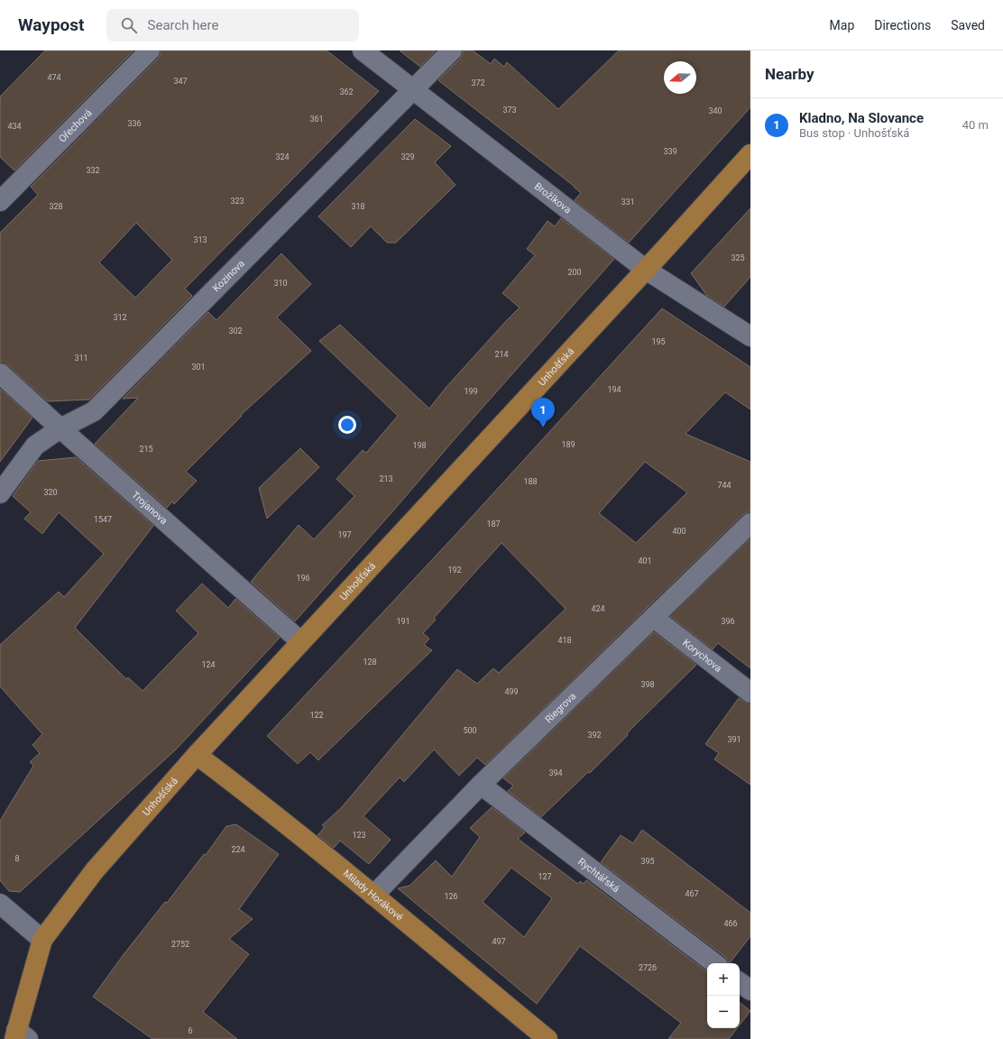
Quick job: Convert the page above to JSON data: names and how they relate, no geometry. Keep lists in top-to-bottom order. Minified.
{"streets":{"main road":["Unhošťská","Milady Horákové"],"street":["Ořechová","Brožíkova","Kozinova","Trojanova","Korychova","Riegrova","Rychtářská"]},"crossings":[["Brožíkova","Kozinova"],["Brožíkova","Unhošťská"],["Kozinova","Trojanova"],["Unhošťská","Trojanova"],["Unhošťská","Milady Horákové"],["Korychova","Riegrova"],["Riegrova","Rychtářská"],["Riegrova","Milady Horákové"]],"house_numbers":["474","347","372","362","373","340","361","336","434","339","324","329","332","323","331","328","318","313","325","200","310","312","302","195","214","311","301","194","199","189","198","215","213","188","744","320","1547","187","400","197","401","192","196","424","191","396","418","128","124","398","499","122","500","392","391","394","123","224","8","395","127","467","126","466","497","2752","2726","6"],"north":"left","page":{"header":"Waypost","search":"Search here","nav":["Map","Directions","Saved"],"heading":"Nearby","list":[{"mark":"1","name":"Kladno, Na Slovance","note":"Bus stop · Unhošťská","value":"40 m"}],"pins":"1","map_buttons":["+","−"]}}
